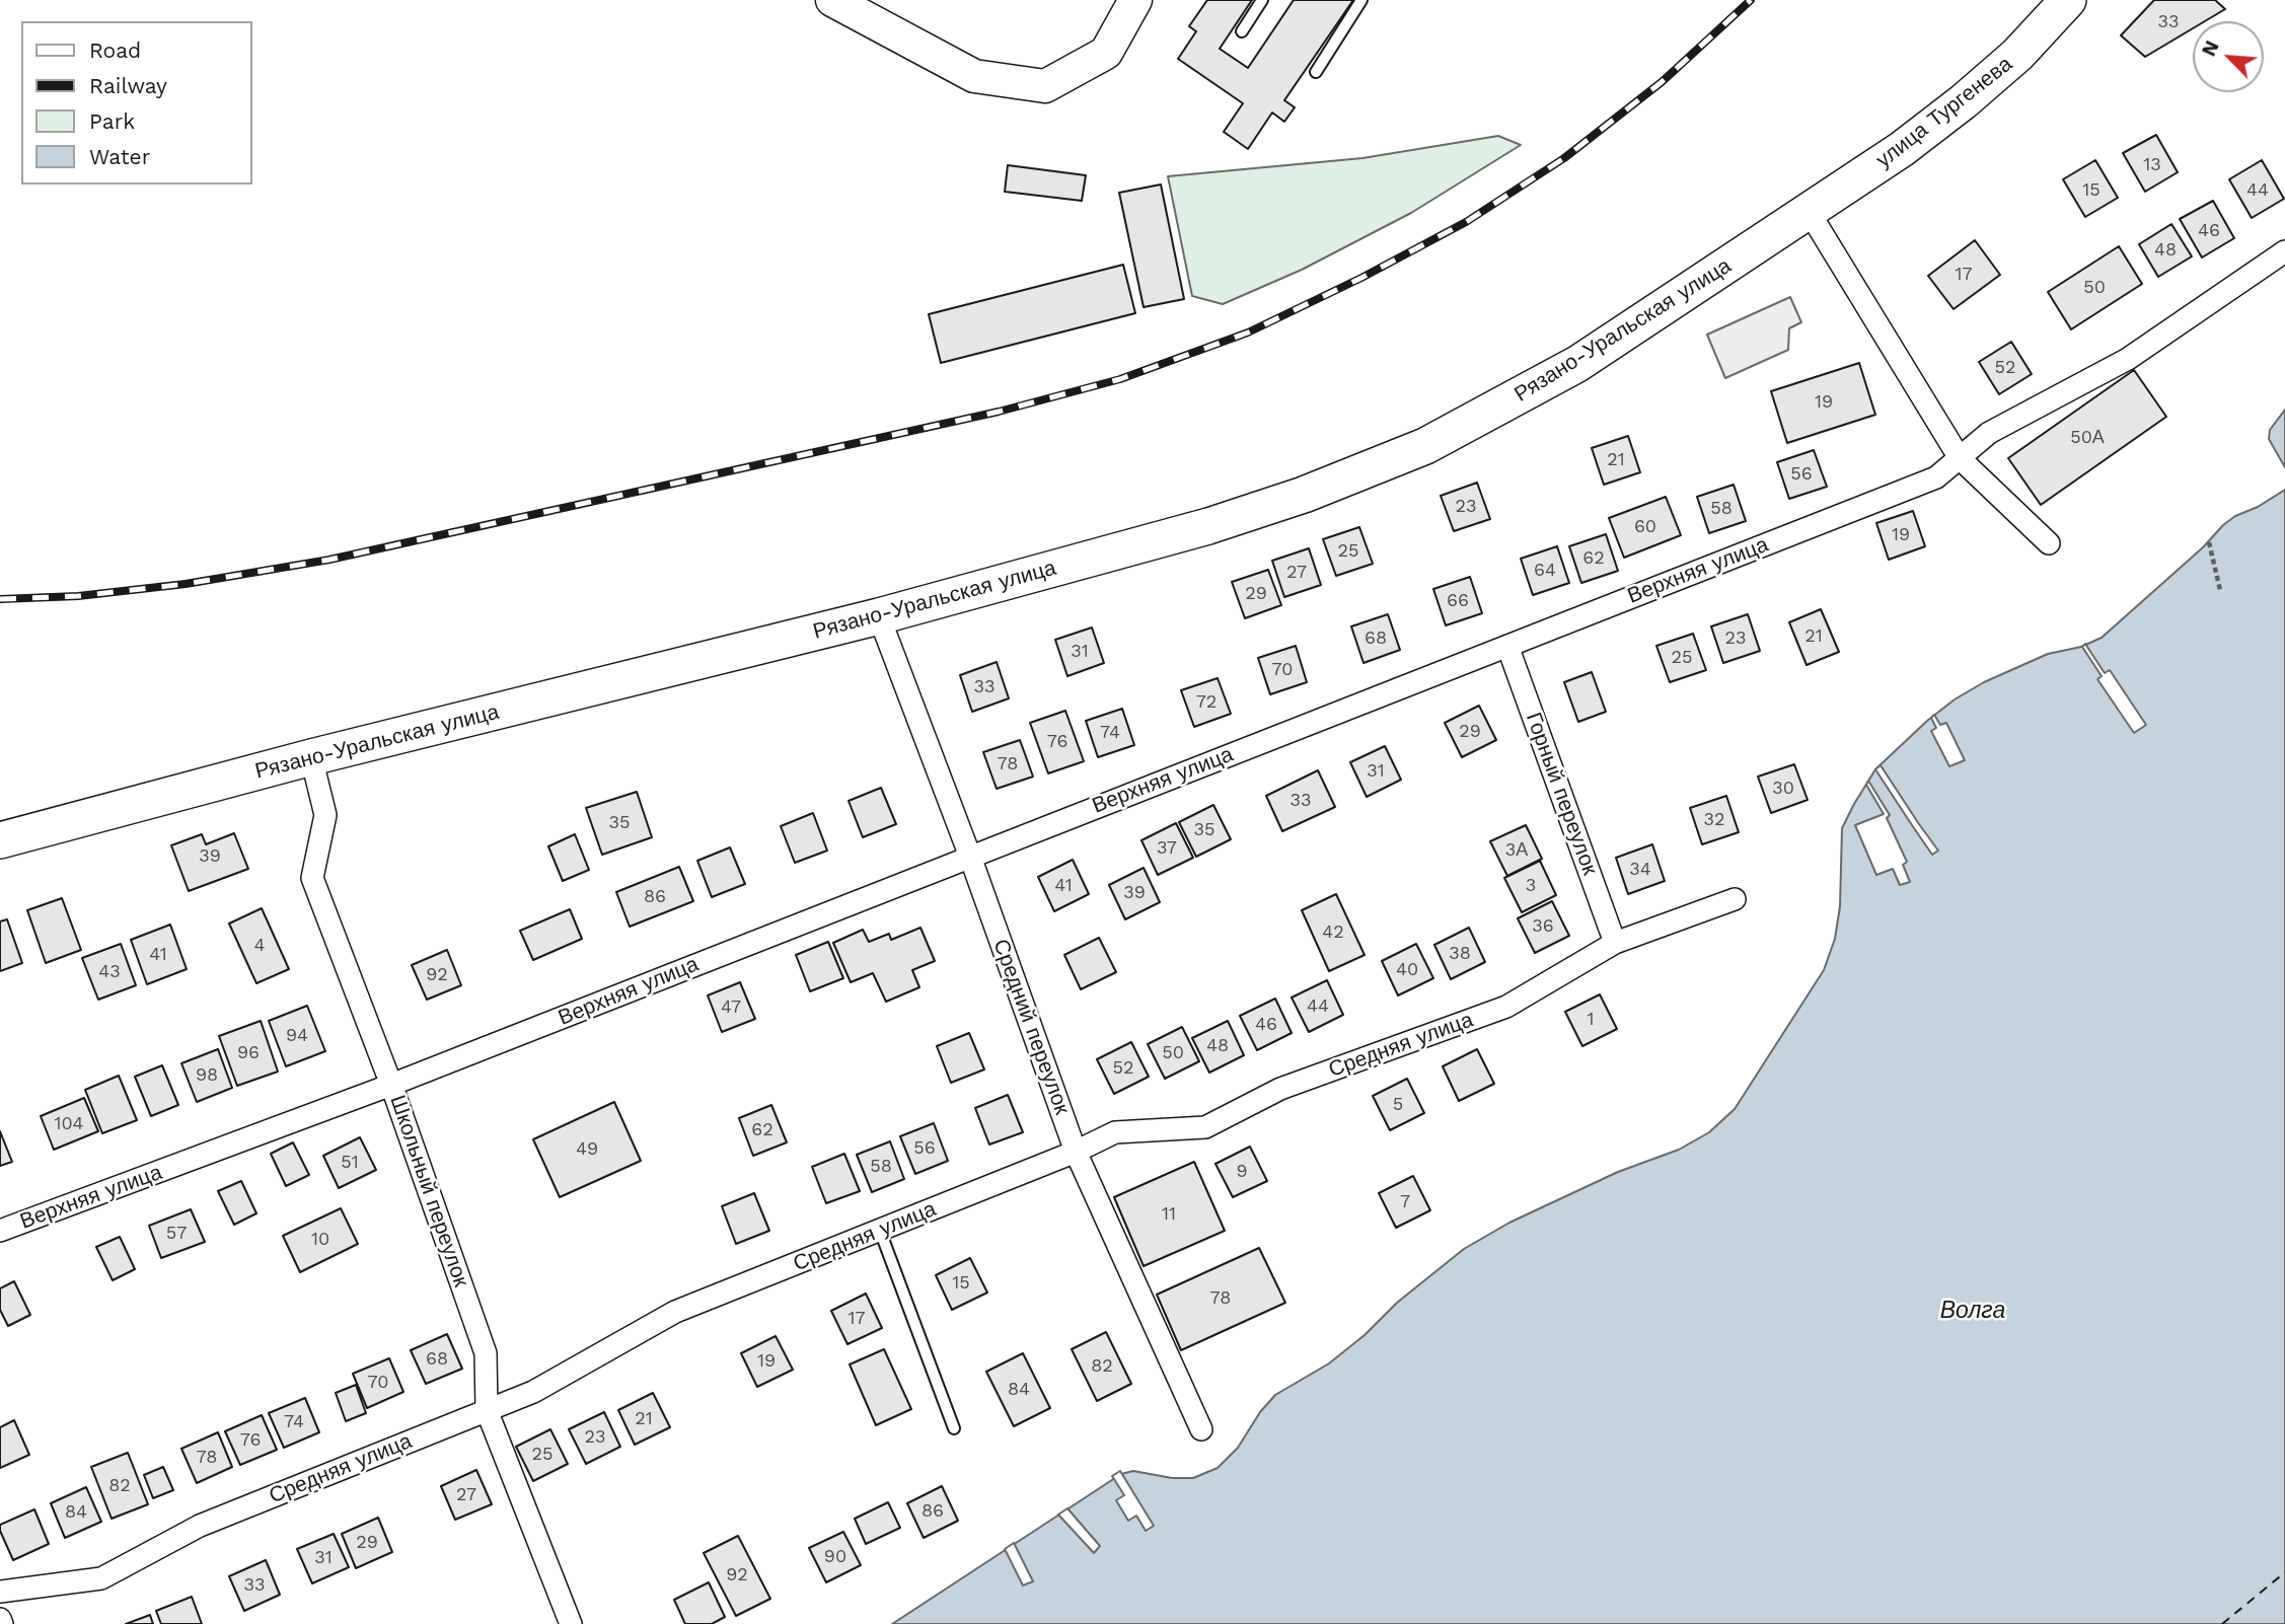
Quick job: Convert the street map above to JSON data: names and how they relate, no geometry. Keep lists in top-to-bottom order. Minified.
{"streets":{"main road":["улица Тургенева","Рязано-Уральская улица"],"street":["Верхняя улица","Горный переулок","Средний переулок","Средняя улица","Школьный переулок"]},"crossings":[["улица Тургенева","Рязано-Уральская улица"],["Рязано-Уральская улица","Средний переулок"],["Рязано-Уральская улица","Школьный переулок"],["Верхняя улица","Горный переулок"],["Верхняя улица","Средний переулок"],["Верхняя улица","Школьный переулок"],["Горный переулок","Средняя улица"],["Средний переулок","Средняя улица"],["Средняя улица","Школьный переулок"]],"water":["Волга"],"house_numbers":["33","13","15","44","46","48","17","50","52","19","50А","21","56","23","58","60","19","25","62","64","27","29","66","21","68","23","31","25","70","33","72","29","74","76","78","31","30","33","32","35","35","37","3А","39","34","41","3","39","86","36","42","4","38","41","40","43","92","44","47","1","46","94","48","96","50","52","98","5","104","62","56","49","51","58","9","7","11","57","10","15","78","17","68","19","82","70","84","21","74","23","76","25","78","82","27","86","84","29","90","31","92","33"],"legend":["Road","Railway","Park","Water"],"north":"top left"}
